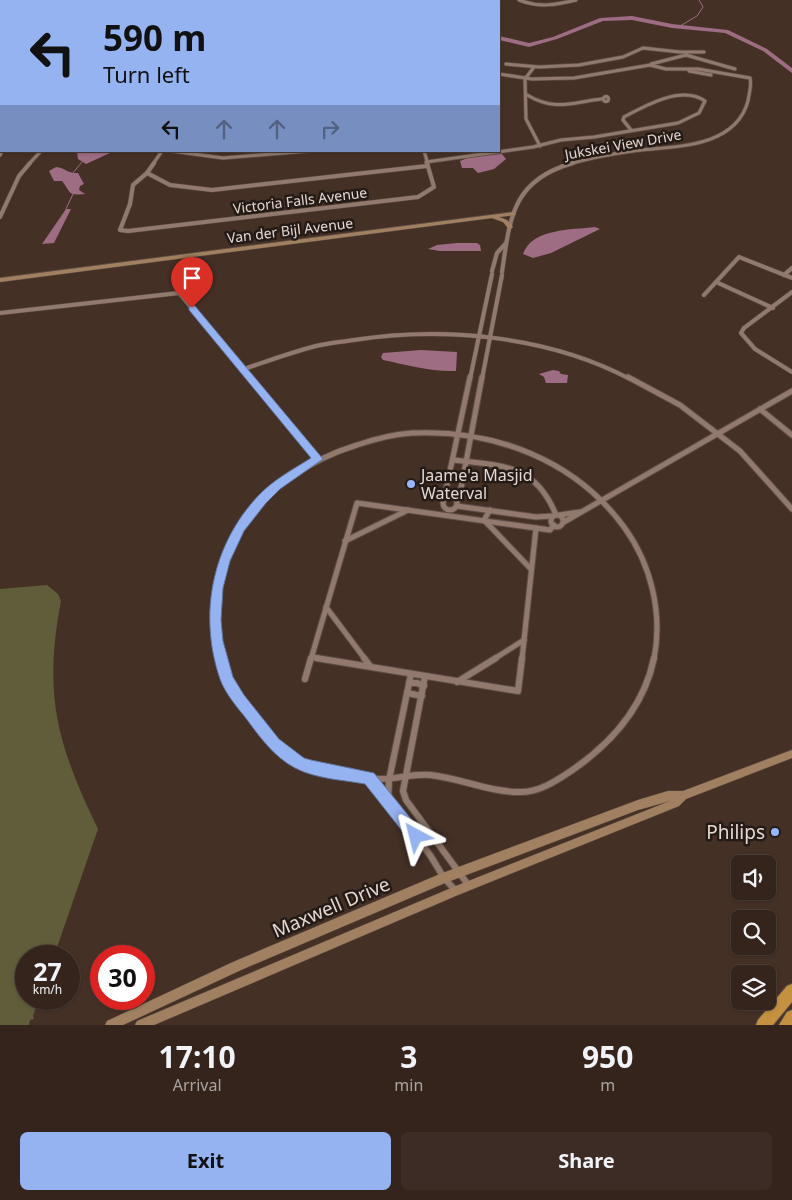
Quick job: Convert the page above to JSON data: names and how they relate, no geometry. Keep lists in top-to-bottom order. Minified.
{"streets":{"main road":["Van der Bijl Avenue","Maxwell Drive"],"street":["Jukskei View Drive","Victoria Falls Avenue"]},"crossings":[["Jukskei View Drive","Van der Bijl Avenue"]],"places":["Jaame'a Masjid Waterval","Philips"],"page":{"turn":["590 m","Turn left"],"speed":"27 km/h","limit":"30","eta":["17:10","Arrival","3","min","950","m"],"buttons":["Exit","Share"]}}
